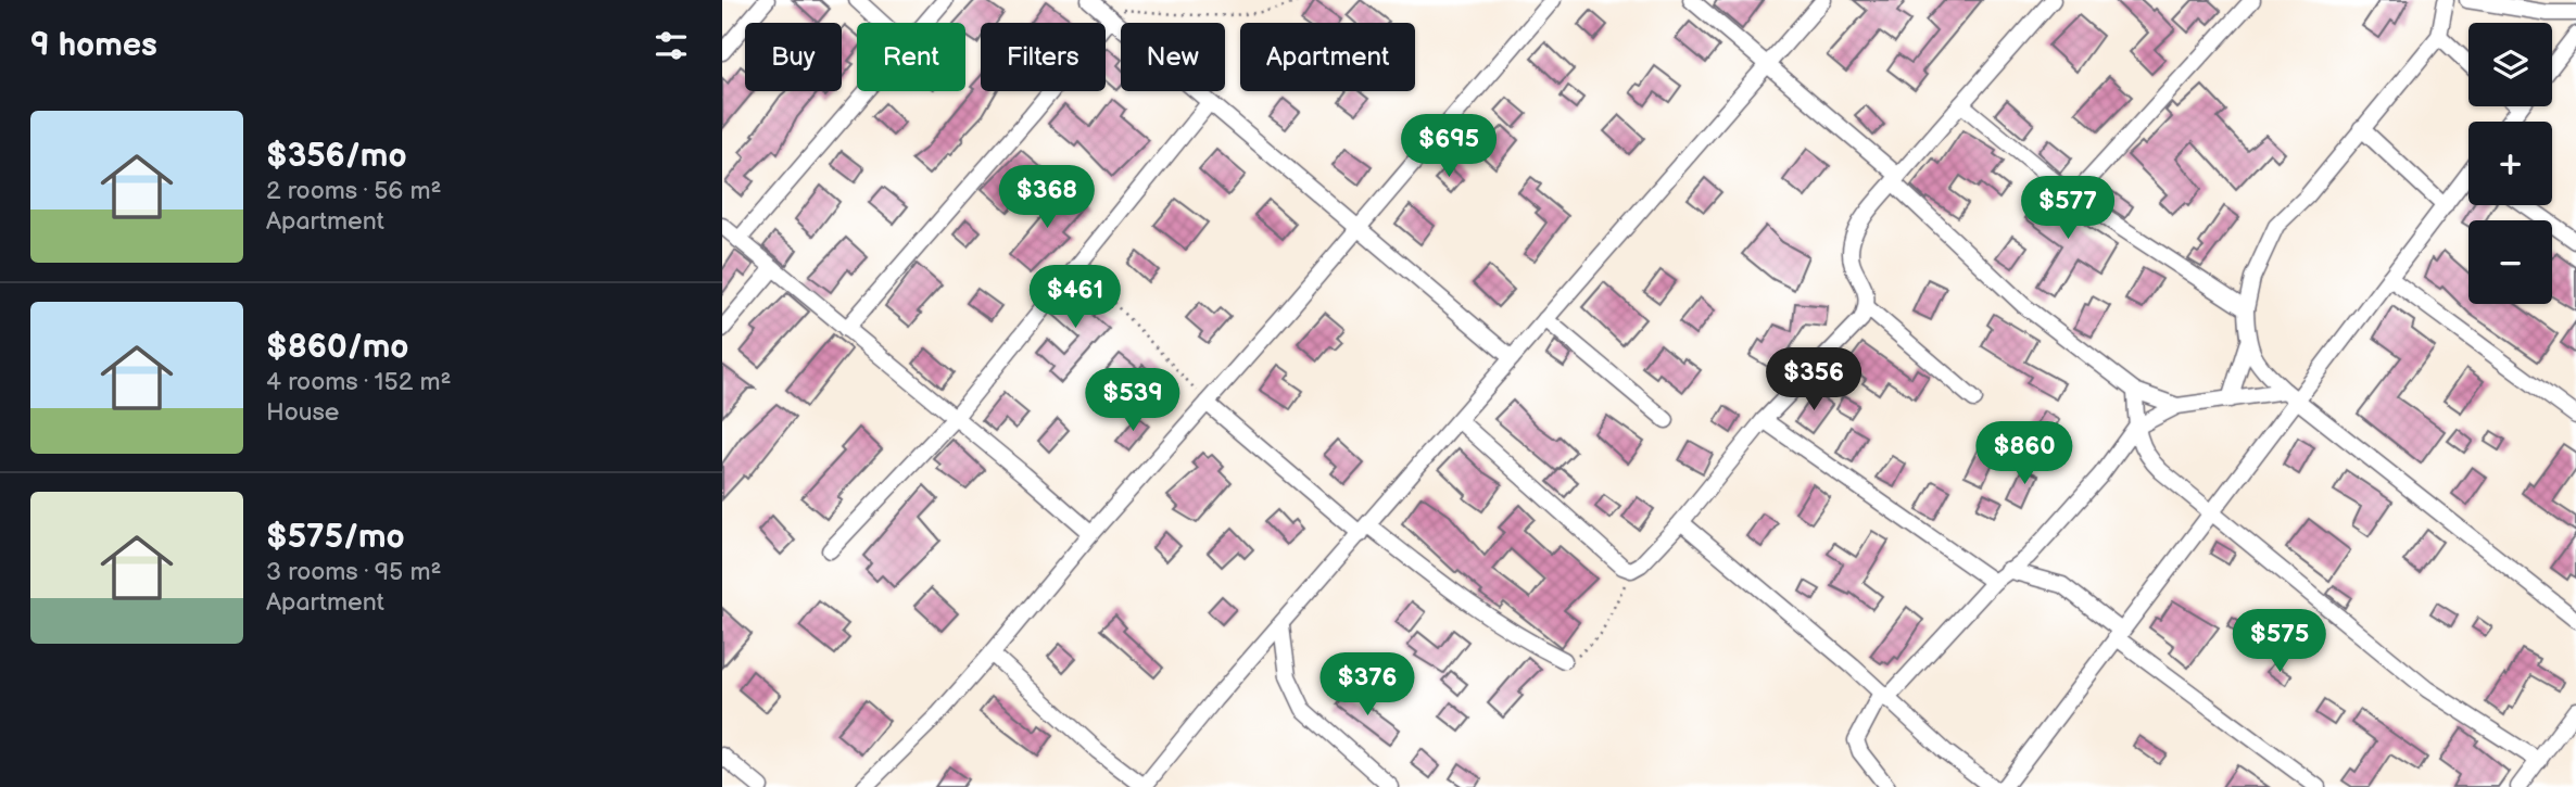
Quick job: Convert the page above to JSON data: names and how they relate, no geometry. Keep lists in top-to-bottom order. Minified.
{"page":{"heading":"9 homes","map_buttons":["+","−"],"chip":["Buy","Rent","Filters","New","Apartment"],"list":[{"name":"$356/mo","note":"2 rooms · 56 m² · Apartment"},{"name":"$860/mo","note":"4 rooms · 152 m² · House"},{"name":"$575/mo","note":"3 rooms · 95 m² · Apartment"}],"price":["$695","$368","$577","$461","$356","$539","$860","$575","$376"]}}
